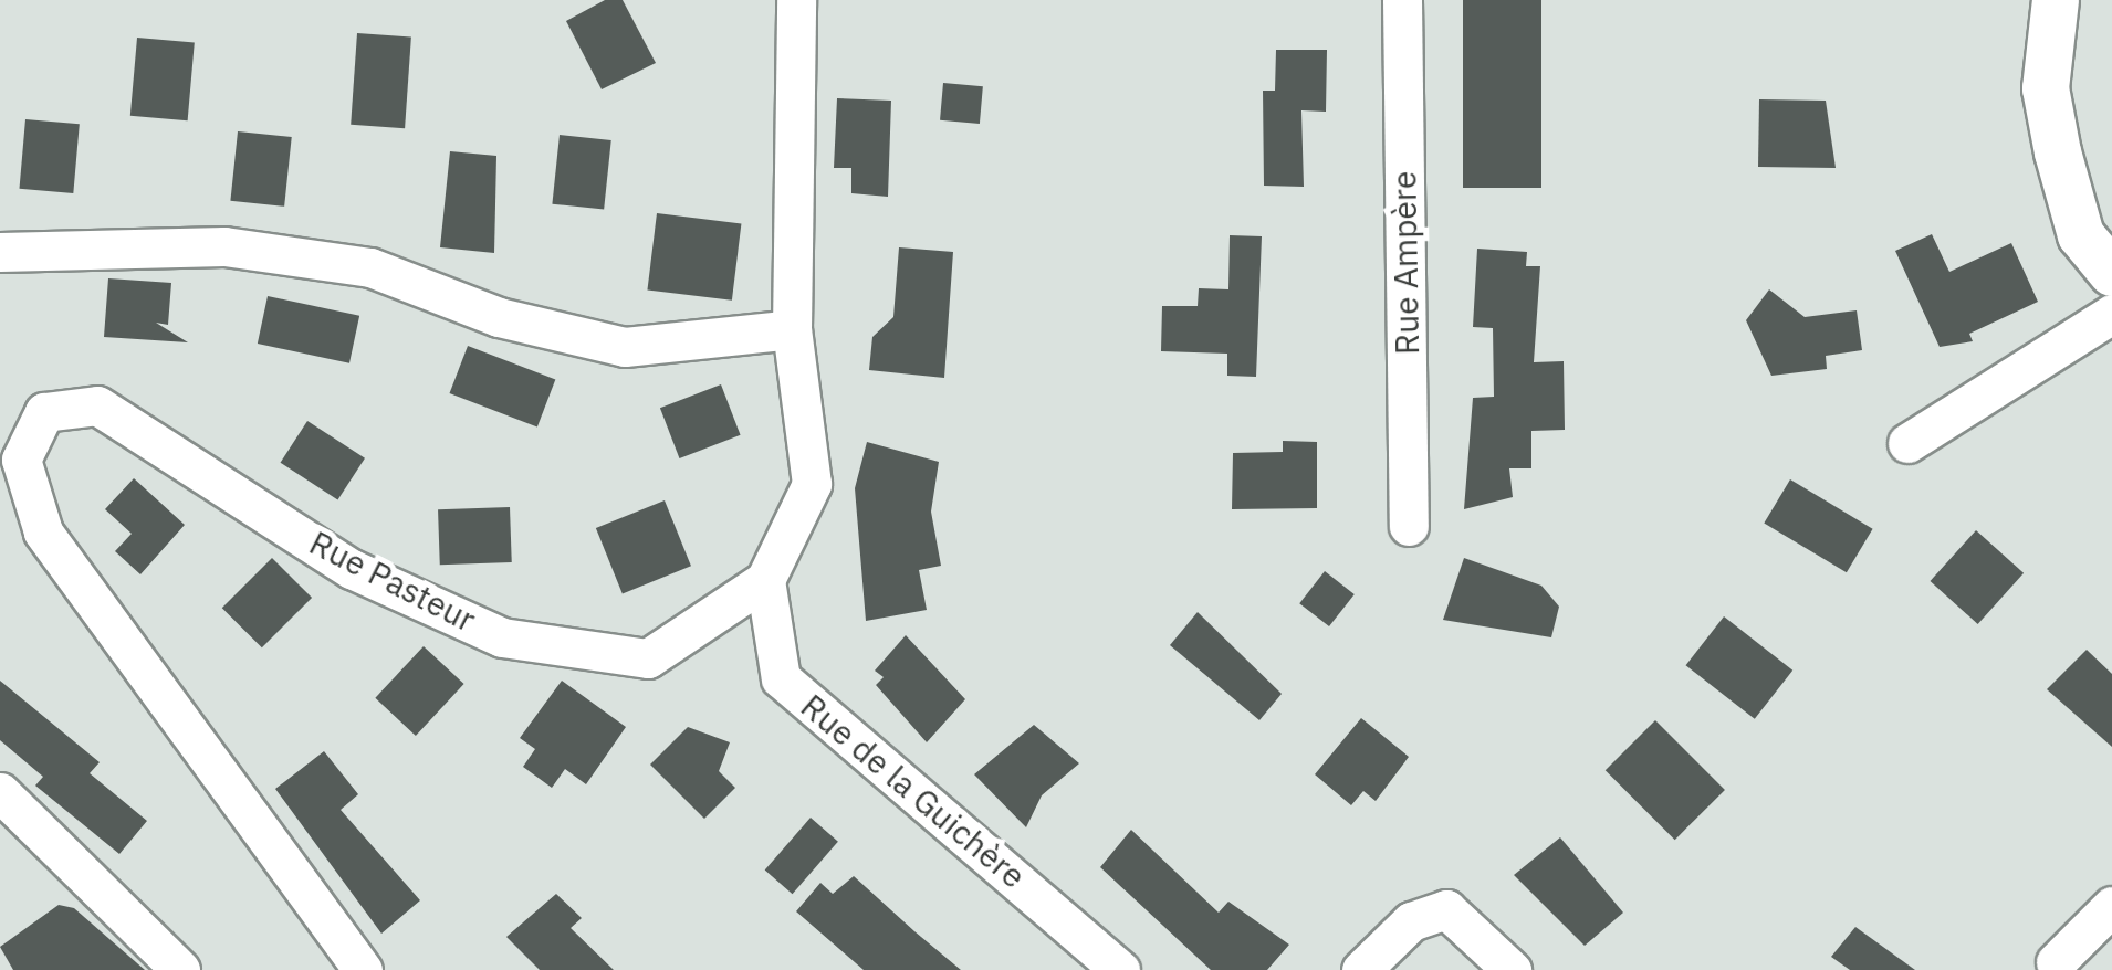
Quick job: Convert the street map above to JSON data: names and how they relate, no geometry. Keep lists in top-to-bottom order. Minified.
{"streets":{"street":["Rue Ampère","Rue Pasteur","Rue de la Guichère"]},"crossings":[["Rue Pasteur","Rue de la Guichère"]]}
